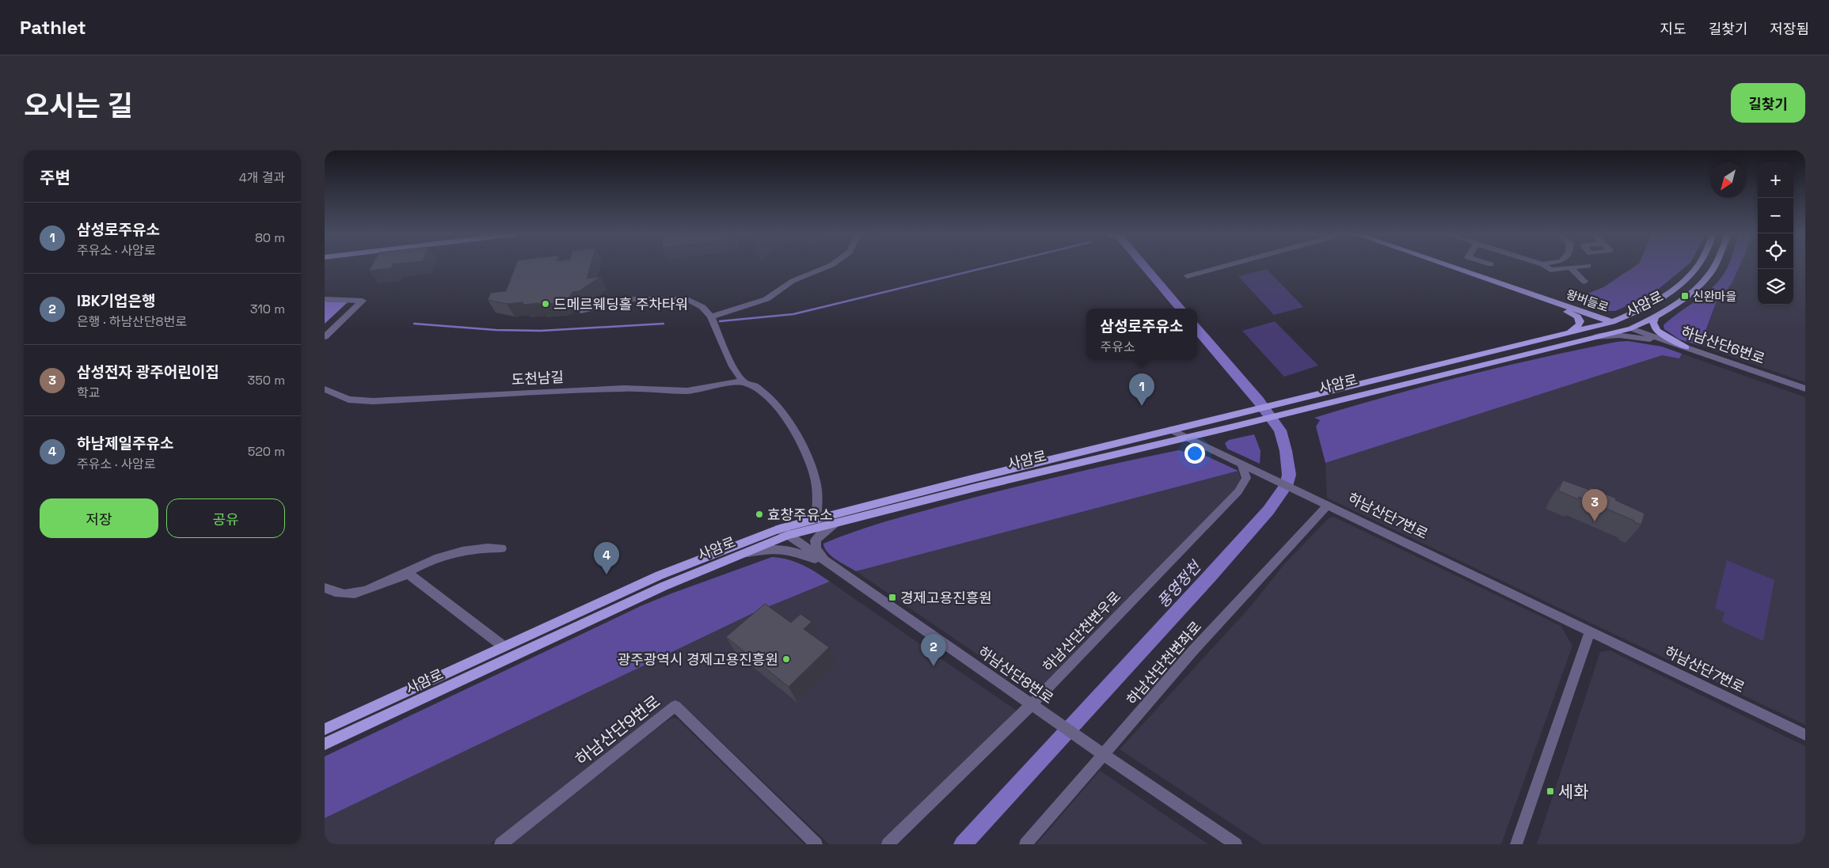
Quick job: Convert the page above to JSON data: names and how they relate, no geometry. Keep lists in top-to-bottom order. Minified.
{"streets":{"main road":["왕버들로","사암로"],"street":["하남산단6번로","도천남길","하남산단7번로","하남산단천변우로","하남산단천변좌로","하남산단8번로","하남산단9번로"]},"crossings":[["왕버들로","사암로"],["왕버들로","하남산단6번로"],["사암로","하남산단6번로"],["사암로","하남산단7번로"],["사암로","하남산단8번로"],["하남산단7번로","하남산단천변우로"],["하남산단7번로","하남산단천변좌로"],["하남산단천변우로","하남산단8번로"],["하남산단천변좌로","하남산단8번로"]],"water":["풍영정천"],"places":{"transit":["신완마을","경제고용진흥원","세화"],"other":["드메르웨딩홀 주차타워","효창주유소","광주광역시 경제고용진흥원"]},"north":"bottom left","page":{"header":"Pathlet","nav":["지도","길찾기","저장됨"],"title":"오시는 길","buttons":["길찾기",["저장","공유"]],"heading":["주변","4개 결과"],"map_buttons":["+","−"],"list":[{"mark":"1","name":"삼성로주유소","note":"주유소 · 사암로","value":"80 m"},{"mark":"2","name":"IBK기업은행","note":"은행 · 하남산단8번로","value":"310 m"},{"mark":"3","name":"삼성전자 광주어린이집","note":"학교","value":"350 m"},{"mark":"4","name":"하남제일주유소","note":"주유소 · 사암로","value":"520 m"}],"popup":["삼성로주유소","주유소"],"pins":["1","3","4","2"]}}
